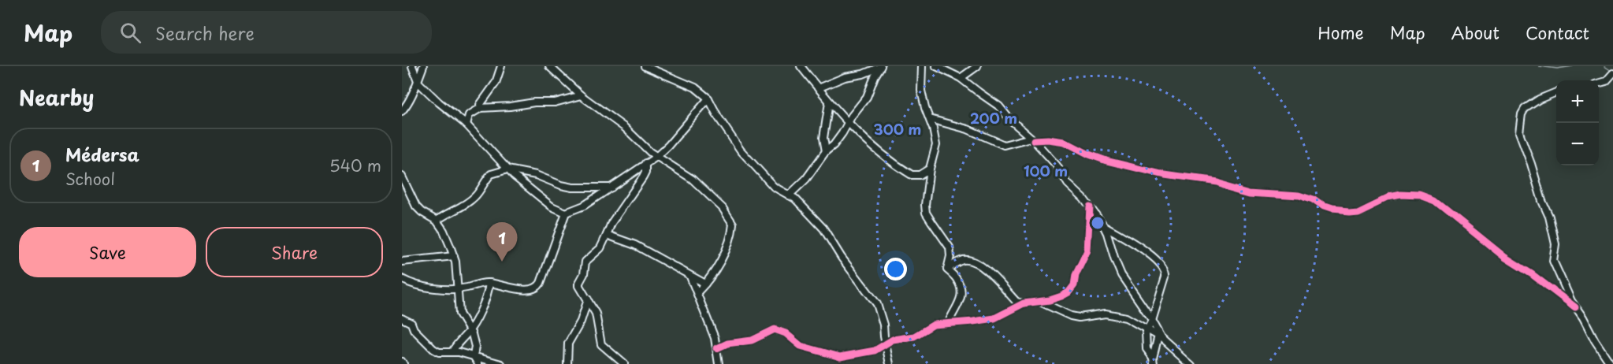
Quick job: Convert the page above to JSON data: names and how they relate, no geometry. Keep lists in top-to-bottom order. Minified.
{"page":{"header":"Map","search":"Search here","nav":["Home","Map","About","Contact"],"heading":"Nearby","map_buttons":["+","−"],"list":[{"mark":"1","name":"Médersa","note":"School","value":"540 m"}],"buttons":["Save","Share"],"pins":"1"},"rings":["200 m","300 m","100 m"]}
